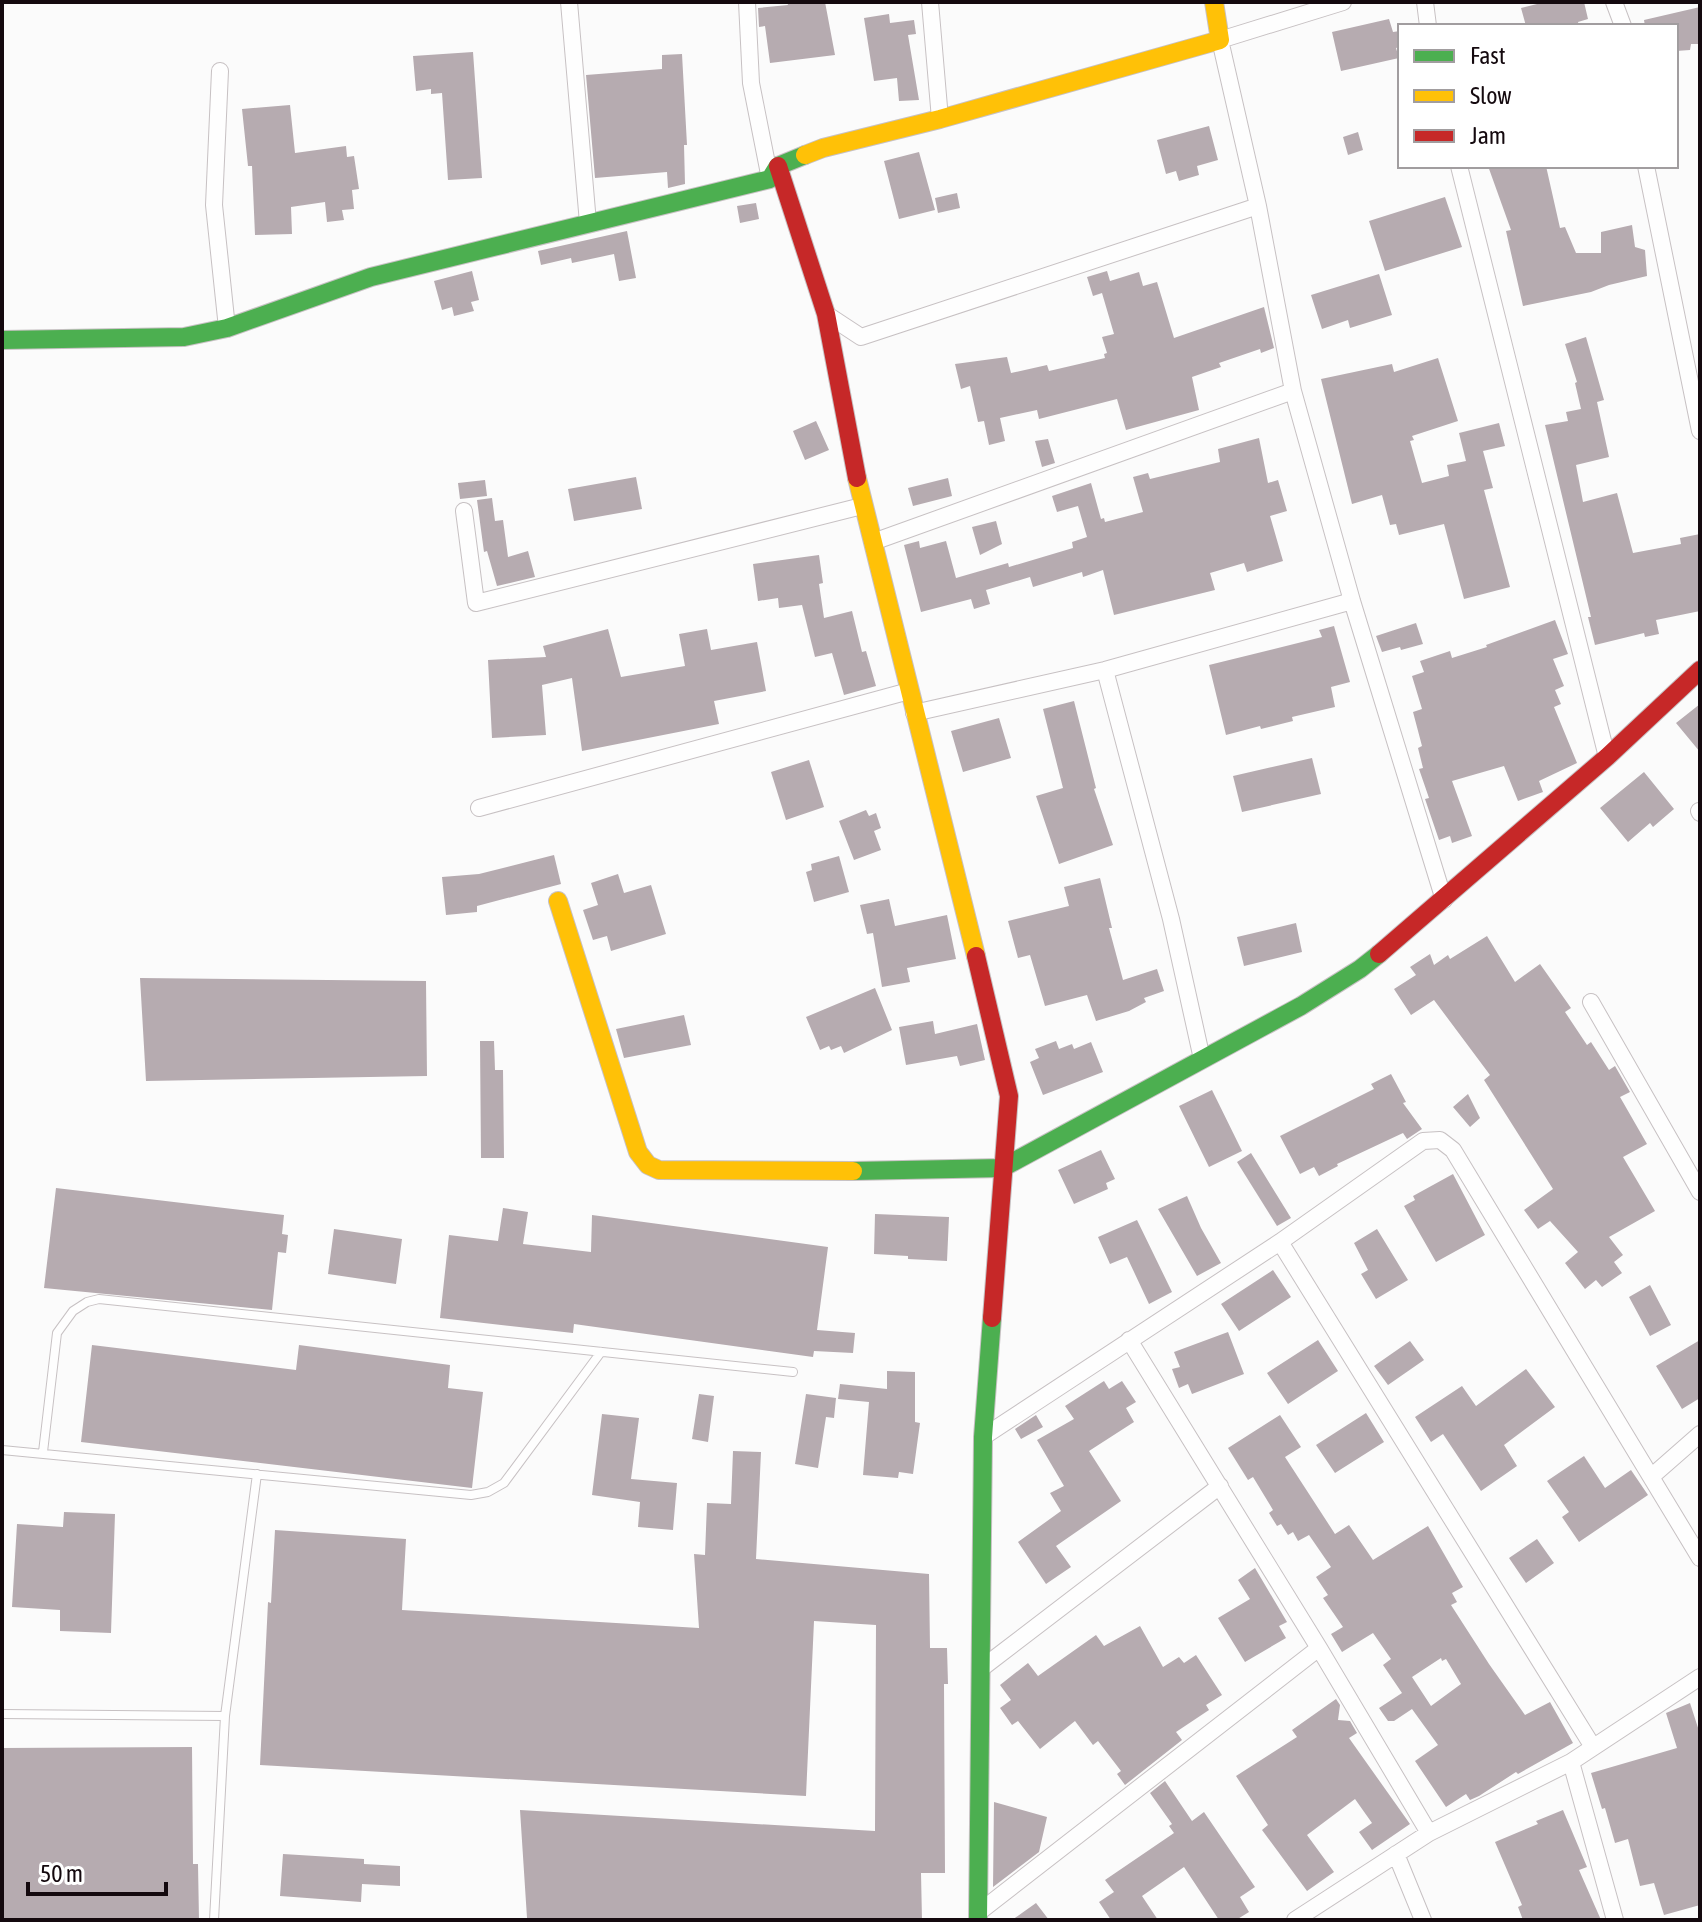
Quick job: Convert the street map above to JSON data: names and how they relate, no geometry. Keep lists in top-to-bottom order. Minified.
{"legend":["Fast","Slow","Jam"],"scale_bar":"50 m"}
